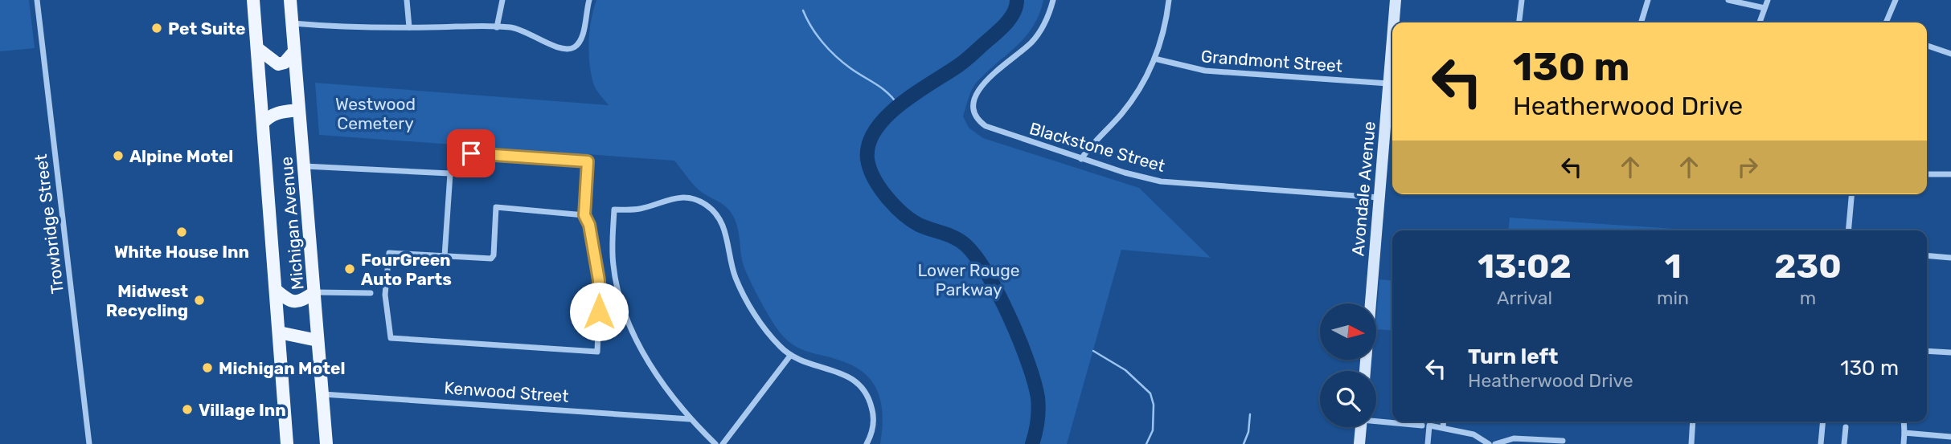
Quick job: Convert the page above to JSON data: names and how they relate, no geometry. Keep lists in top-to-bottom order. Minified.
{"streets":{"main road":["Michigan Avenue"],"street":["Grandmont Street","Blackstone Street","Avondale Avenue","Trowbridge Street","Kenwood Street"]},"crossings":[["Grandmont Street","Avondale Avenue"],["Blackstone Street","Avondale Avenue"],["Michigan Avenue","Kenwood Street"]],"parks":["Westwood Cemetery","Lower Rouge Parkway"],"places":["Pet Suite","Alpine Motel","White House Inn","FourGreen Auto Parts","Midwest Recycling","Michigan Motel","Village Inn"],"north":"right","page":{"turn":["130 m","Heatherwood Drive"],"eta":["13:02","Arrival","1","min","230","m"],"list":[{"name":"Turn left","note":"Heatherwood Drive","value":"130 m"}]}}
